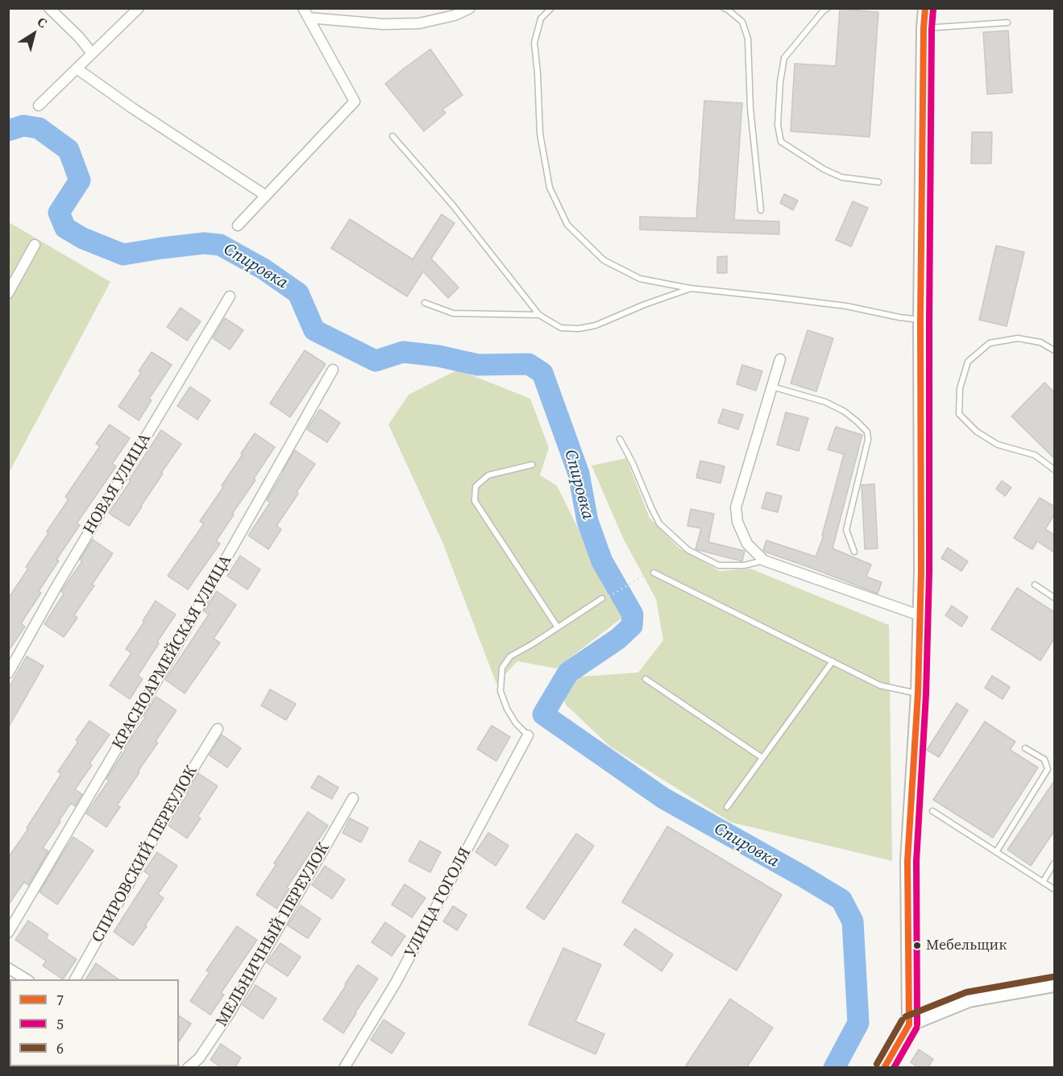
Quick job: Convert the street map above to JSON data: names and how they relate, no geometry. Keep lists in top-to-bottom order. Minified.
{"streets":{"street":["НОВАЯ УЛИЦА","КРАСНОАРМЕЙСКАЯ УЛИЦА","СПИРОВСКИЙ ПЕРЕУЛОК","УЛИЦА ГОГОЛЯ","МЕЛЬНИЧНЫЙ ПЕРЕУЛОК"]},"water":["Спировка"],"places":["Мебельщик"],"lines":["transit line 7","transit line 5","transit line 6"],"legend":["7","5","6"],"north":"top right"}
